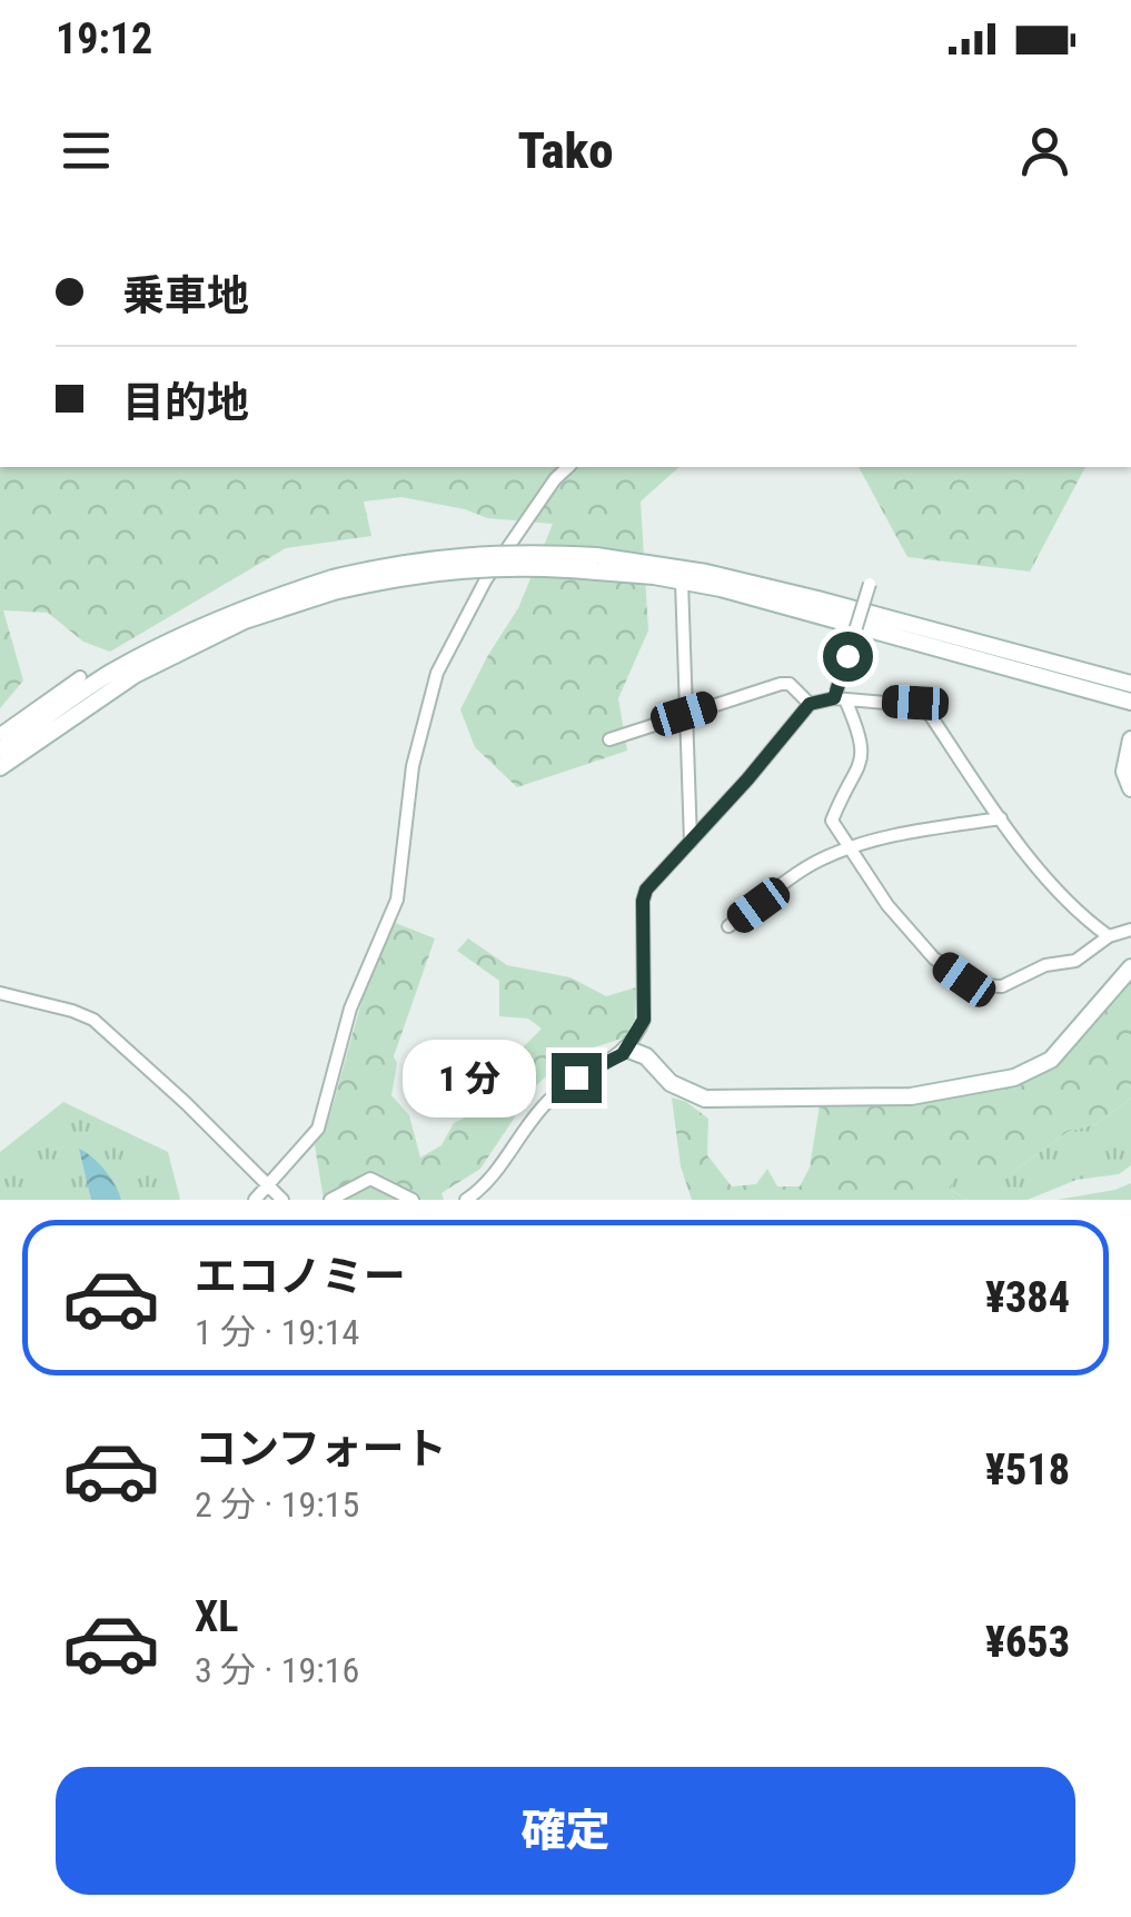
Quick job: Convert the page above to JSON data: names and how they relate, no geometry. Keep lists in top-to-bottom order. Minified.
{"page":{"status":"19:12","header":"Tako","banner":["乗車地","目的地"],"bubble":"1 分","list":[{"name":"エコノミー","note":"1 分 · 19:14","value":"¥384"},{"name":"コンフォート","note":"2 分 · 19:15","value":"¥518"},{"name":"XL","note":"3 分 · 19:16","value":"¥653"}],"buttons":"確定"}}
